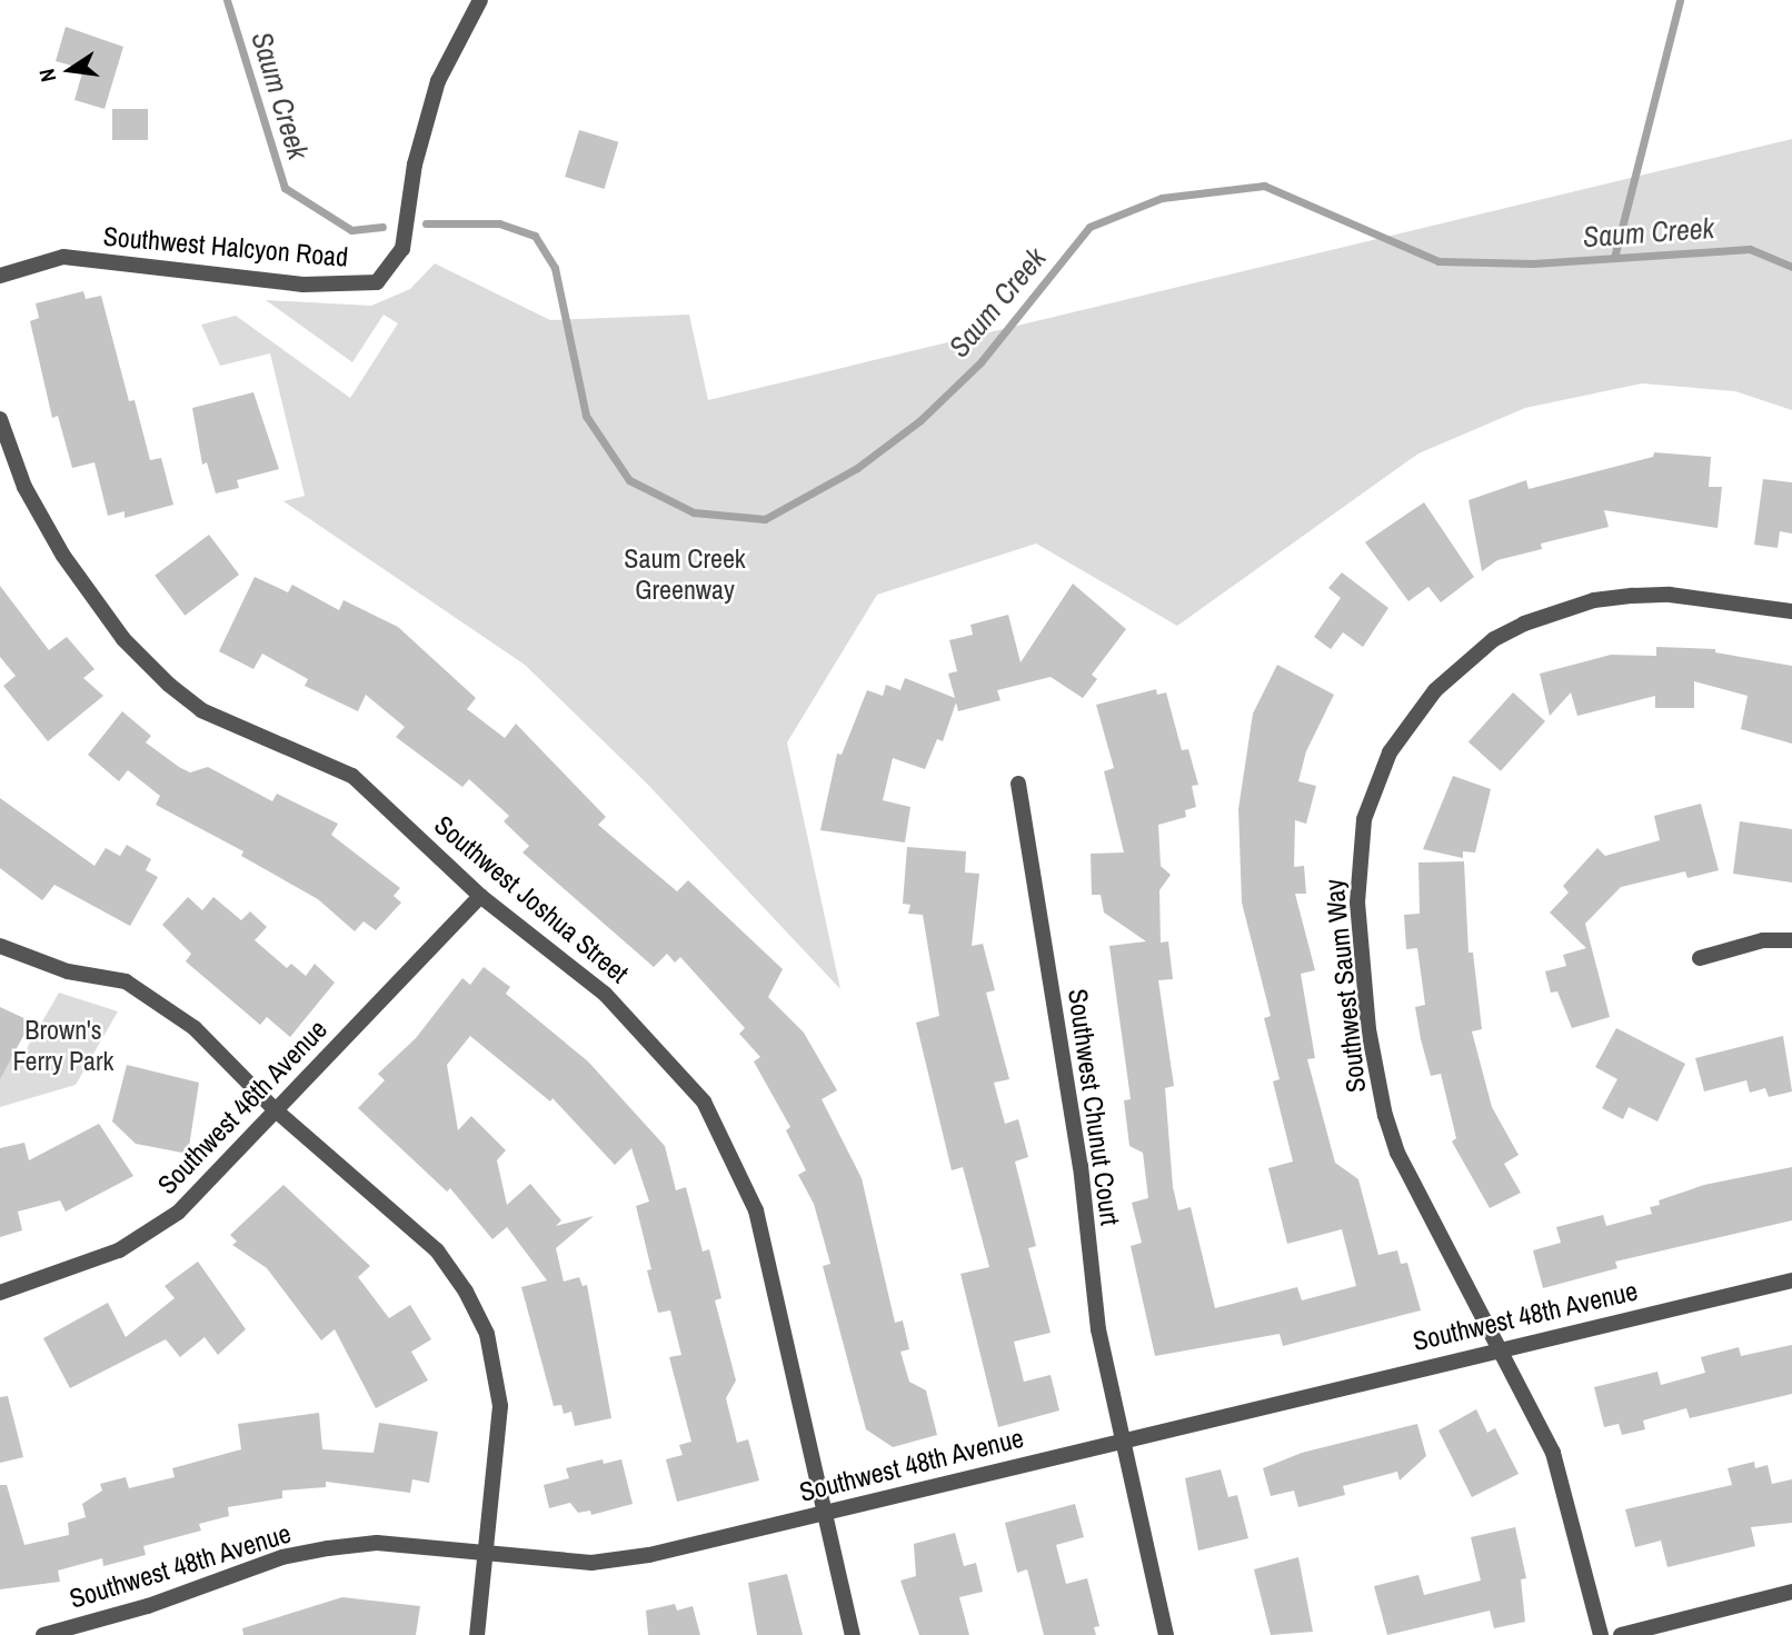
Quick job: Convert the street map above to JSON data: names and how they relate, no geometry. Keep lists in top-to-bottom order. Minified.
{"streets":{"street":["Southwest Halcyon Road","Southwest Joshua Street","Southwest Saum Way","Southwest 46th Avenue","Southwest Chunut Court","Southwest 48th Avenue"]},"crossings":[["Southwest Joshua Street","Southwest 46th Avenue"],["Southwest Joshua Street","Southwest 48th Avenue"],["Southwest Saum Way","Southwest 48th Avenue"],["Southwest Chunut Court","Southwest 48th Avenue"]],"water":["Saum Creek"],"parks":["Saum Creek Greenway","Brown's Ferry Park"],"north":"left"}
